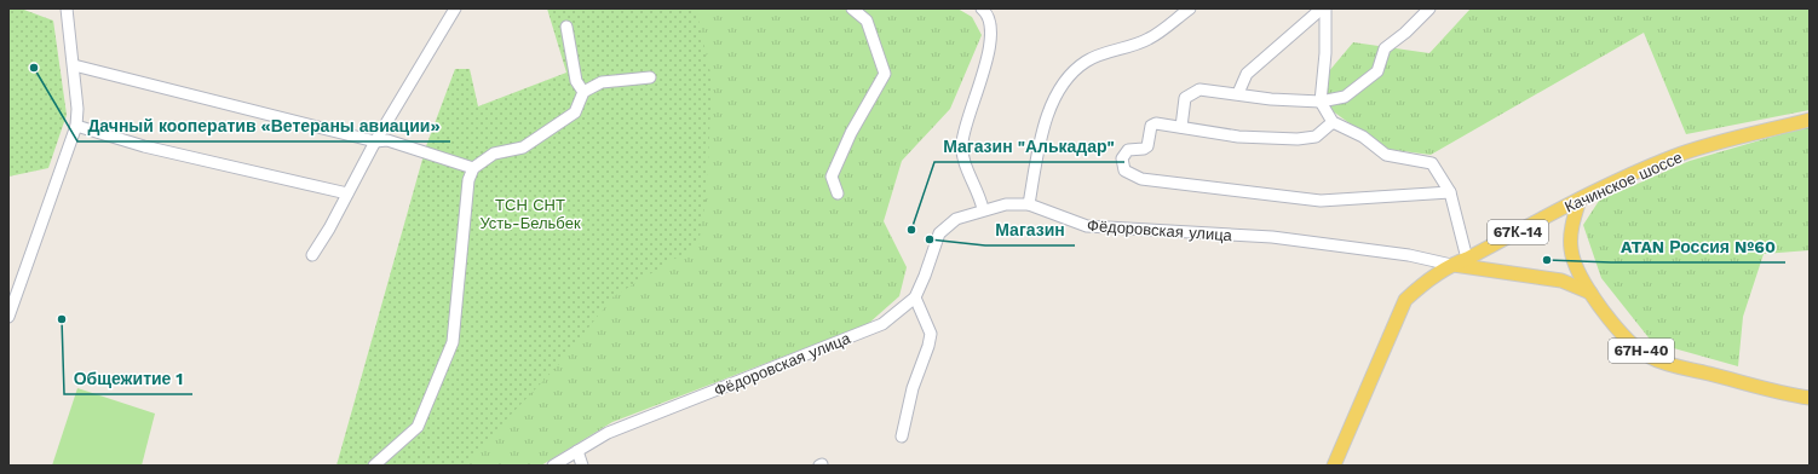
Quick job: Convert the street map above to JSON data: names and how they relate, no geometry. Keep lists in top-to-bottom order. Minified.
{"streets":{"main road":["Качинское шоссе","67К-14","67H-40"],"street":["Фёдоровская улица"]},"crossings":[["Качинское шоссе","Фёдоровская улица"],["Качинское шоссе","67H-40"]],"parks":["ТСН СНТ Усть-Бельбек"],"places":["Дачный кооператив «Ветераны авиации»","Магазин \"Алькадар\"","Магазин","ATAN Россия №60","Общежитие 1"]}
